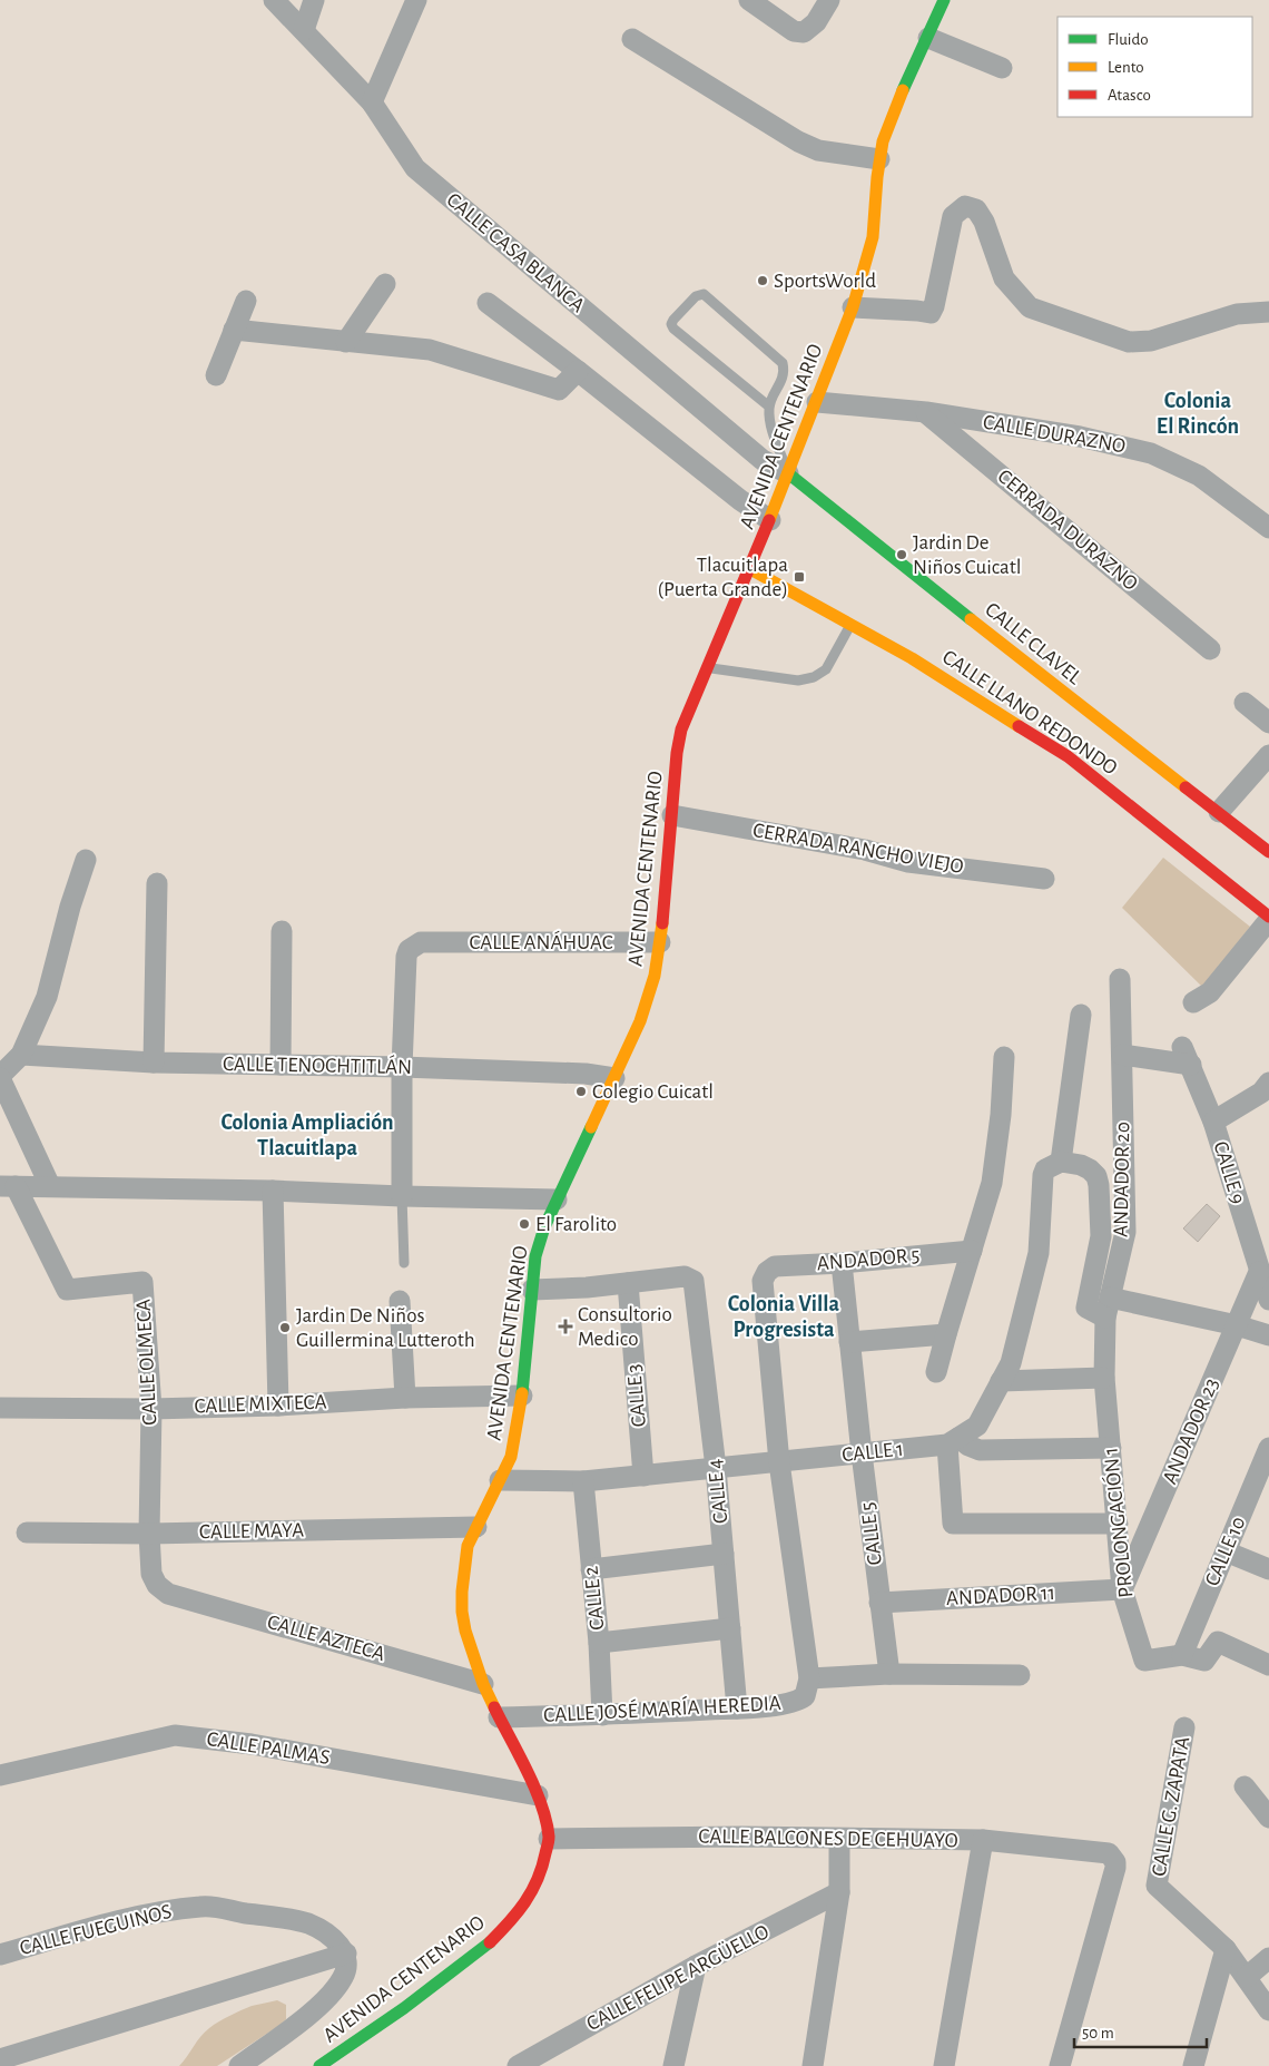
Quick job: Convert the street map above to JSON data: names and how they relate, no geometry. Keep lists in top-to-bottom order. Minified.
{"streets":{"main road":["AVENIDA CENTENARIO","CALLE CLAVEL","CALLE LLANO REDONDO"],"street":["CALLE CASA BLANCA","CALLE DURAZNO","CERRADA DURAZNO","CERRADA RANCHO VIEJO","CALLE ANÁHUAC","CALLE TENOCHTITLÁN","CALLE 9","ANDADOR 20","ANDADOR 5","CALLE OLMECA","CALLE 3","CALLE MIXTECA","ANDADOR 23","CALLE 1","CALLE 4","PROLONGACIÓN 1","CALLE MAYA","CALLE 5","CALLE 10","ANDADOR 11","CALLE 2","CALLE AZTECA","CALLE JOSÉ MARÍA HEREDIA","CALLE PALMAS","CALLE G. ZAPATA","CALLE BALCONES DE CEHUAYO","CALLE FUEGUINOS","CALLE FELIPE ARGÜELLO"]},"crossings":[["CALLE CASA BLANCA","AVENIDA CENTENARIO"],["CALLE CASA BLANCA","CALLE CLAVEL"],["CALLE DURAZNO","AVENIDA CENTENARIO"],["CALLE DURAZNO","CERRADA DURAZNO"],["AVENIDA CENTENARIO","CALLE CLAVEL"],["AVENIDA CENTENARIO","CALLE LLANO REDONDO"],["AVENIDA CENTENARIO","CERRADA RANCHO VIEJO"],["AVENIDA CENTENARIO","CALLE ANÁHUAC"],["AVENIDA CENTENARIO","CALLE TENOCHTITLÁN"],["AVENIDA CENTENARIO","CALLE MIXTECA"],["AVENIDA CENTENARIO","CALLE 1"],["AVENIDA CENTENARIO","CALLE MAYA"],["AVENIDA CENTENARIO","CALLE AZTECA"],["AVENIDA CENTENARIO","CALLE JOSÉ MARÍA HEREDIA"],["AVENIDA CENTENARIO","CALLE PALMAS"],["AVENIDA CENTENARIO","CALLE BALCONES DE CEHUAYO"],["CALLE CLAVEL","CALLE LLANO REDONDO"],["CALLE ANÁHUAC","CALLE TENOCHTITLÁN"],["CALLE 9","ANDADOR 20"],["CALLE 9","ANDADOR 23"],["ANDADOR 20","PROLONGACIÓN 1"],["ANDADOR 5","CALLE 1"],["ANDADOR 5","CALLE 5"],["CALLE OLMECA","CALLE MIXTECA"],["CALLE OLMECA","CALLE MAYA"],["CALLE OLMECA","CALLE AZTECA"],["CALLE 3","CALLE 1"],["CALLE 3","CALLE 4"],["ANDADOR 23","PROLONGACIÓN 1"],["ANDADOR 23","ANDADOR 11"],["CALLE 1","CALLE 4"],["CALLE 1","CALLE 5"],["CALLE 1","CALLE 2"],["CALLE 4","CALLE JOSÉ MARÍA HEREDIA"],["PROLONGACIÓN 1","CALLE 10"],["PROLONGACIÓN 1","ANDADOR 11"],["CALLE 5","ANDADOR 11"],["CALLE 2","CALLE JOSÉ MARÍA HEREDIA"]],"districts":["Colonia El Rincón","Colonia Ampliación Tlacuitlapa","Colonia Villa Progresista"],"places":{"other":["SportsWorld","Jardin De Niños Cuicatl","Colegio Cuicatl","El Farolito","Jardin De Niños Guillermina Lutteroth"],"transit":["Tlacuitlapa (Puerta Grande)"],"health":["Consultorio Medico"]},"legend":["Fluido","Lento","Atasco"],"scale_bar":"50 m"}
